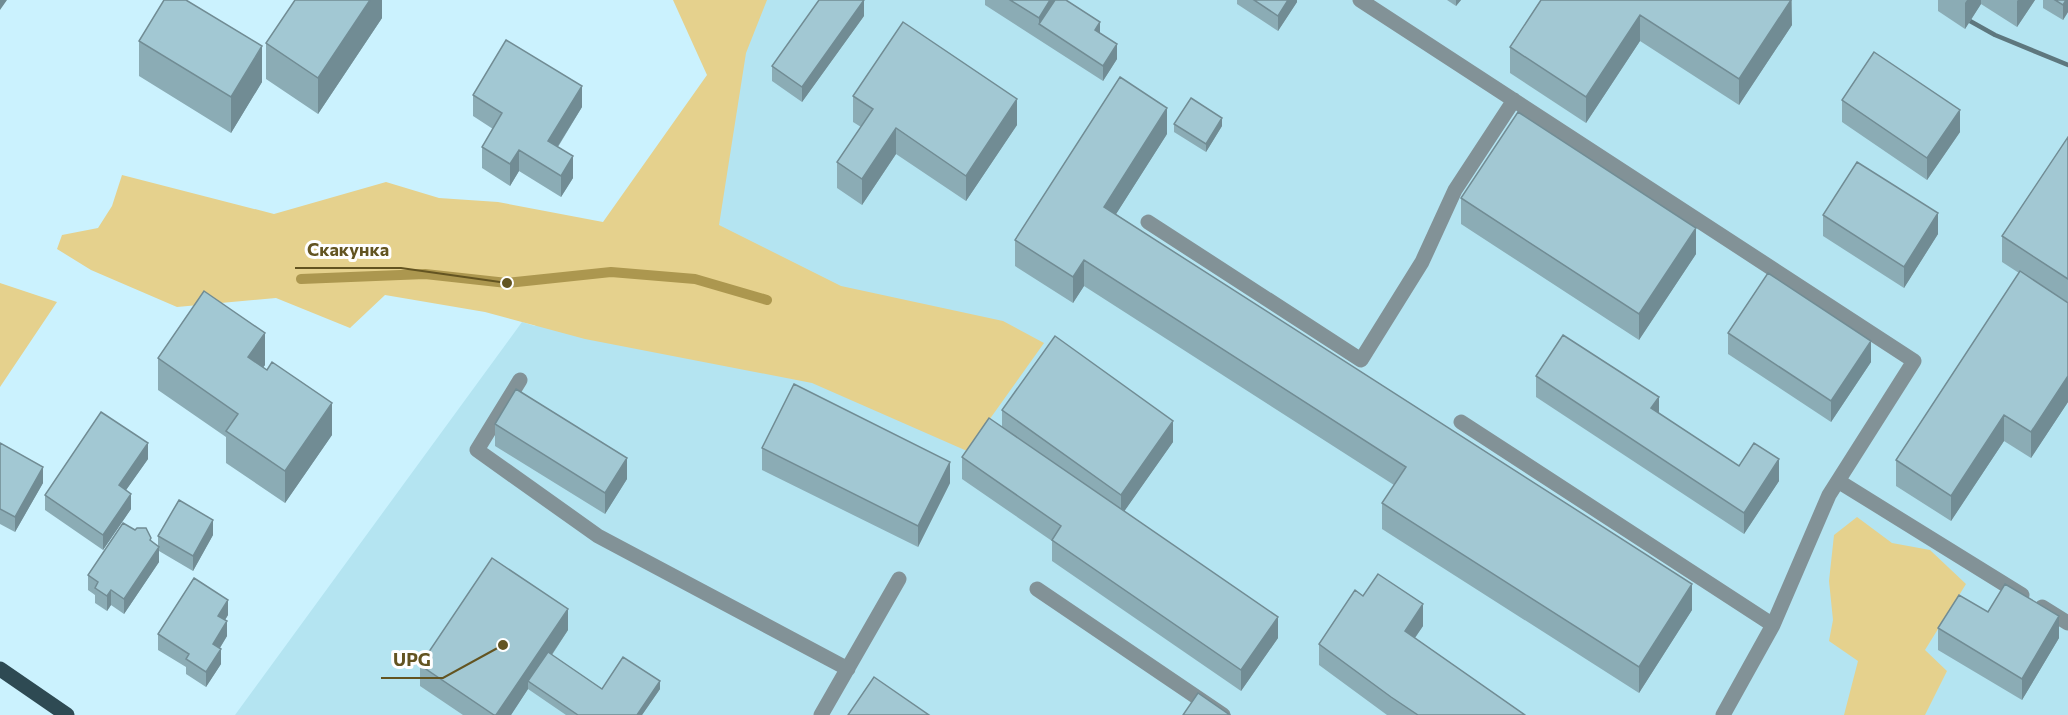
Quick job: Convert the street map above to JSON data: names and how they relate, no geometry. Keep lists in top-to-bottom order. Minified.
{"places":["Скакунка","UPG"]}
